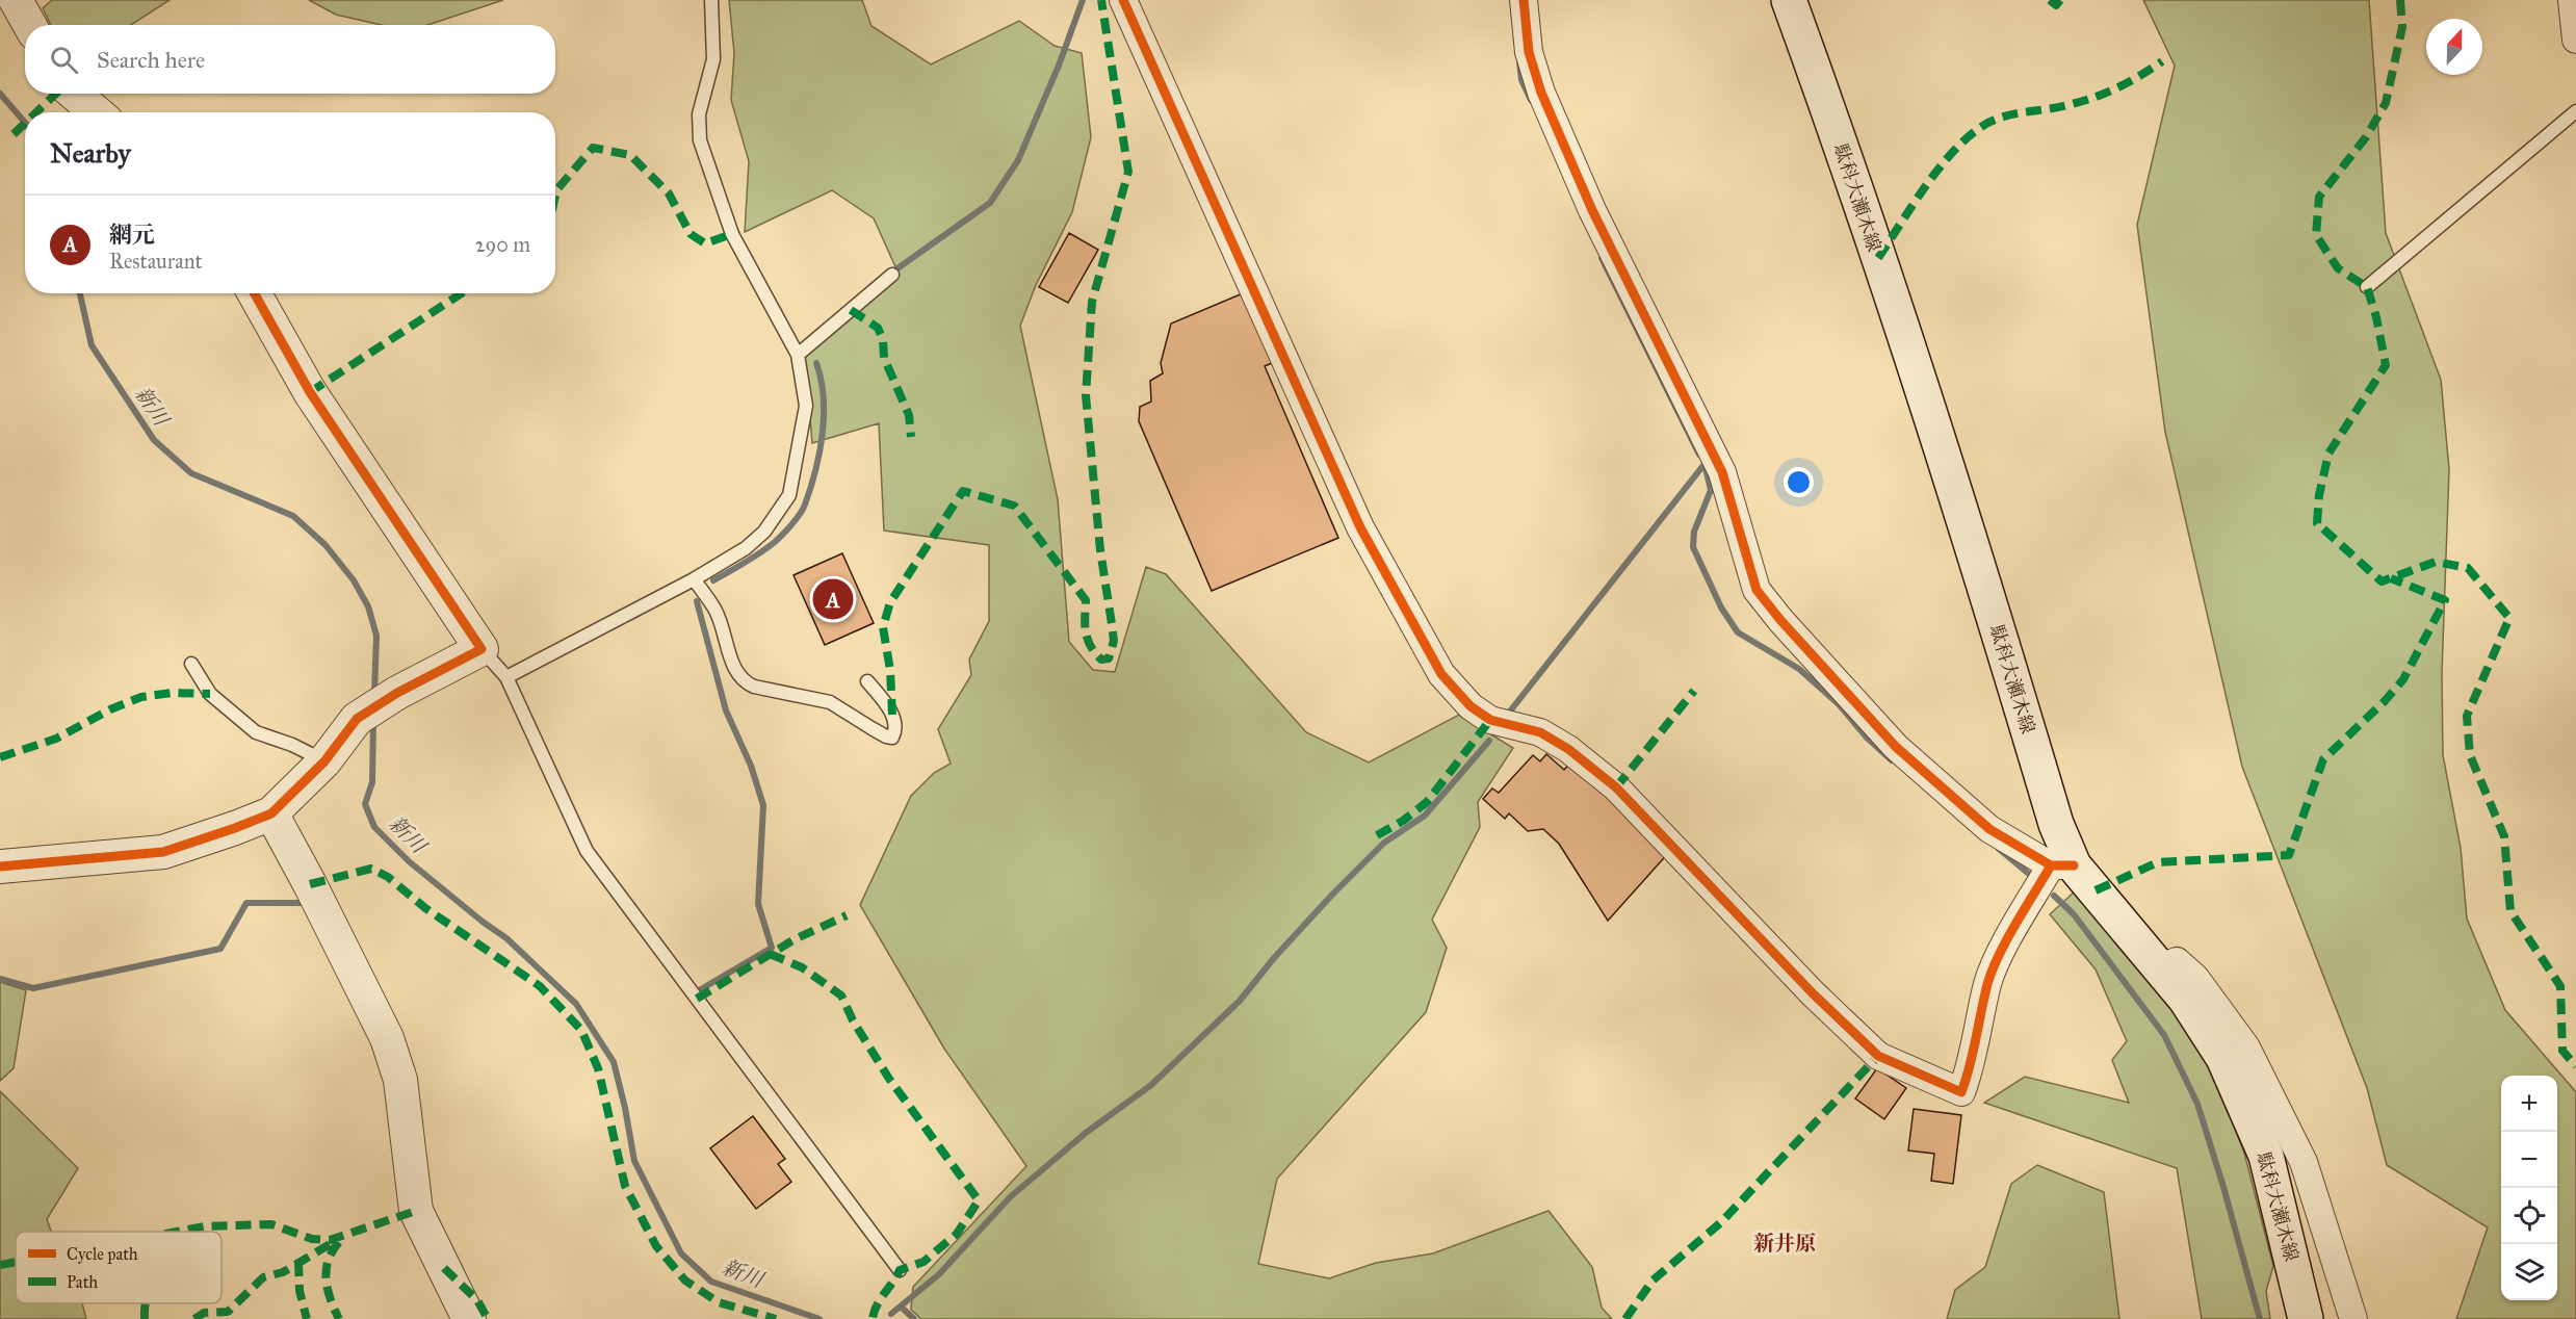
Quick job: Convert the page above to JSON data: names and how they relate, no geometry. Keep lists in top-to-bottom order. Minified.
{"streets":{"main road":["駄科大瀬木線"]},"districts":["新井原"],"water":["新川"],"legend":["Cycle path","Path"],"north":"top","page":{"search":"Search here","heading":"Nearby","list":[{"mark":"A","name":"網元","note":"Restaurant","value":"290 m"}],"pins":"A","map_buttons":["+","−"]}}
